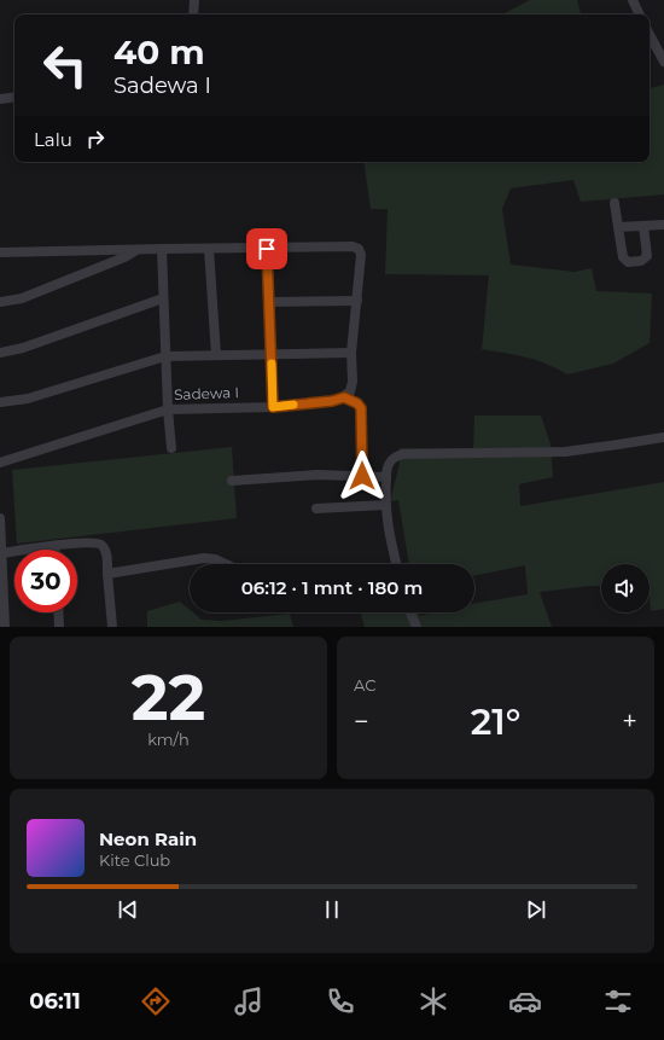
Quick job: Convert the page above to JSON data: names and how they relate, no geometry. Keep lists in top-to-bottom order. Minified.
{"streets":{"street":["Sadewa I"]},"page":{"turn":["40 m","Sadewa I"],"then":"Lalu","limit":"30","trip":"06:12 · 1 mnt · 180 m","tile":[["22","km/h"],"AC"],"heat":["−","21°","+"],"song":["Neon Rain","Kite Club"],"tabs":"06:11"}}
